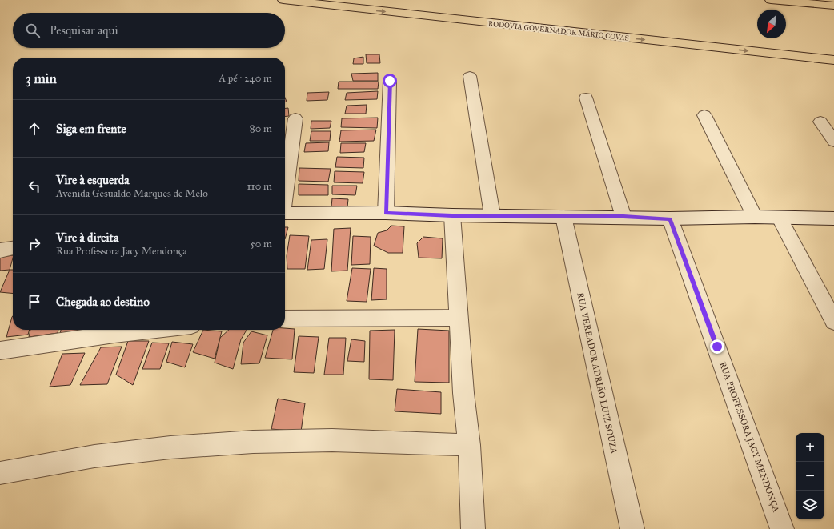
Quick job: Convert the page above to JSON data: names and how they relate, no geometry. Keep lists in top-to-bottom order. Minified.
{"streets":{"highway":["RODOVIA GOVERNADOR MÁRIO COVAS"],"street":["RUA VEREADOR ADRIÃO LUIZ SOUZA","RUA PROFESSORA JACY MENDONÇA"]},"one_way":["RODOVIA GOVERNADOR MÁRIO COVAS"],"north":"bottom left","page":{"search":"Pesquisar aqui","heading":["3 min","A pé · 240 m"],"list":[["Siga em frente","80 m"],["Vire à esquerda","Avenida Gesualdo Marques de Melo","110 m"],["Vire à direita","Rua Professora Jacy Mendonça","50 m"],"Chegada ao destino"],"map_buttons":["+","−"]}}
